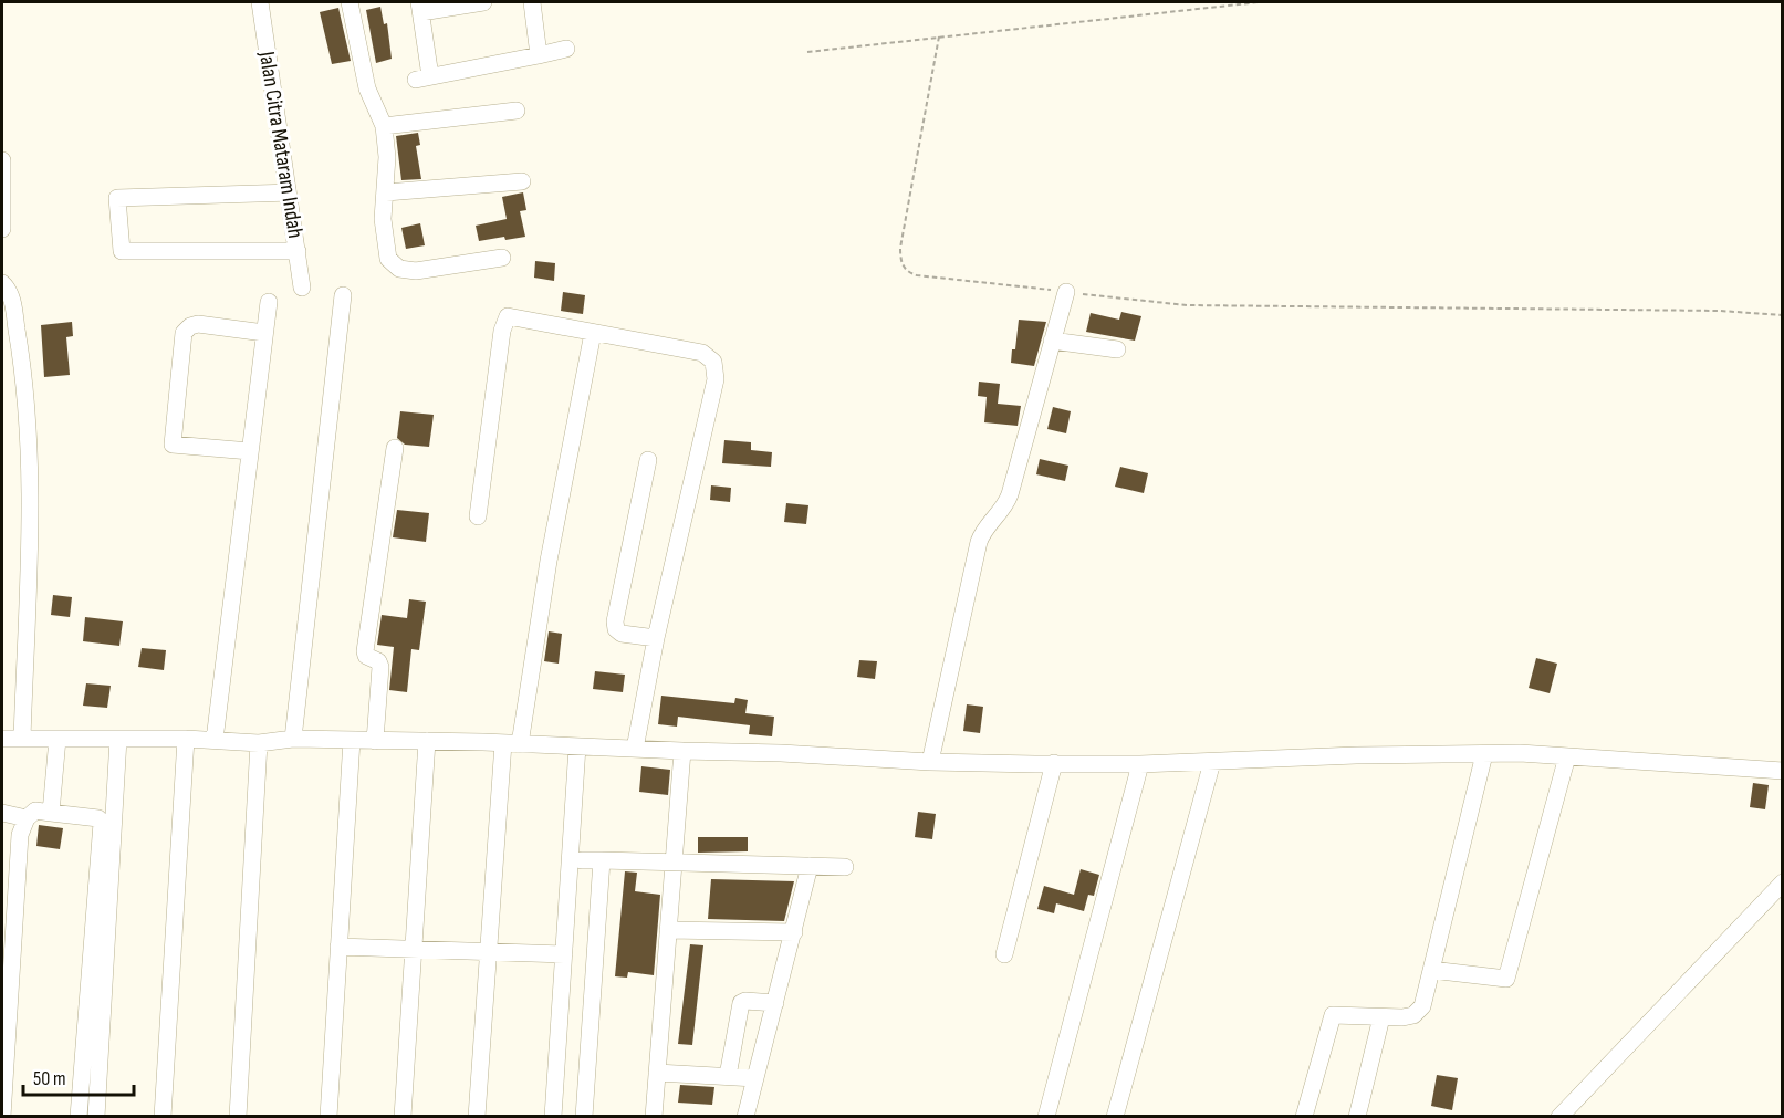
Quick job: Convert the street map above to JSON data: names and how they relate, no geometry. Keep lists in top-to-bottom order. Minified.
{"streets":{"street":["Jalan Citra Mataram Indah"]},"scale_bar":"50 m"}
